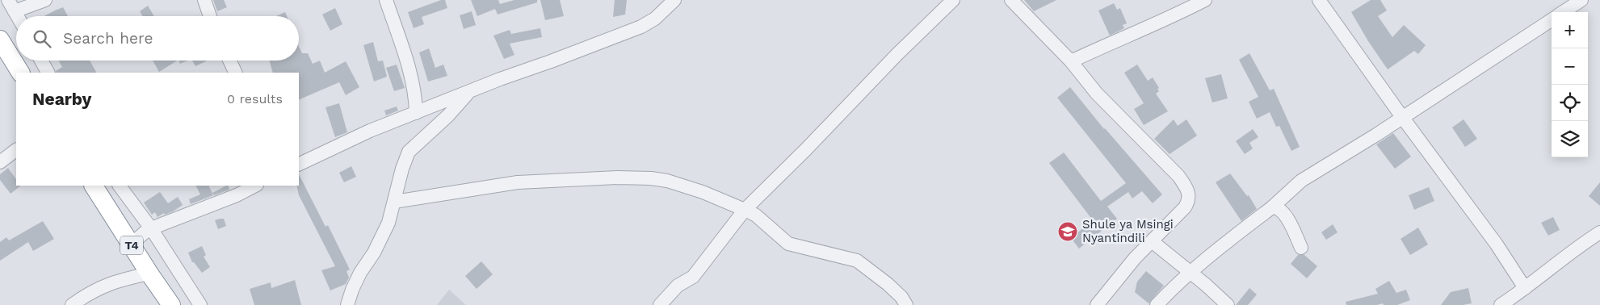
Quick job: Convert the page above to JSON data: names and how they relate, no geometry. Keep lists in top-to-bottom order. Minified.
{"streets":{"highway":["T4"]},"places":{"school or university":["Shule ya Msingi Nyantindili"]},"page":{"map_buttons":["+","−"],"search":"Search here","heading":["Nearby","0 results"]}}
